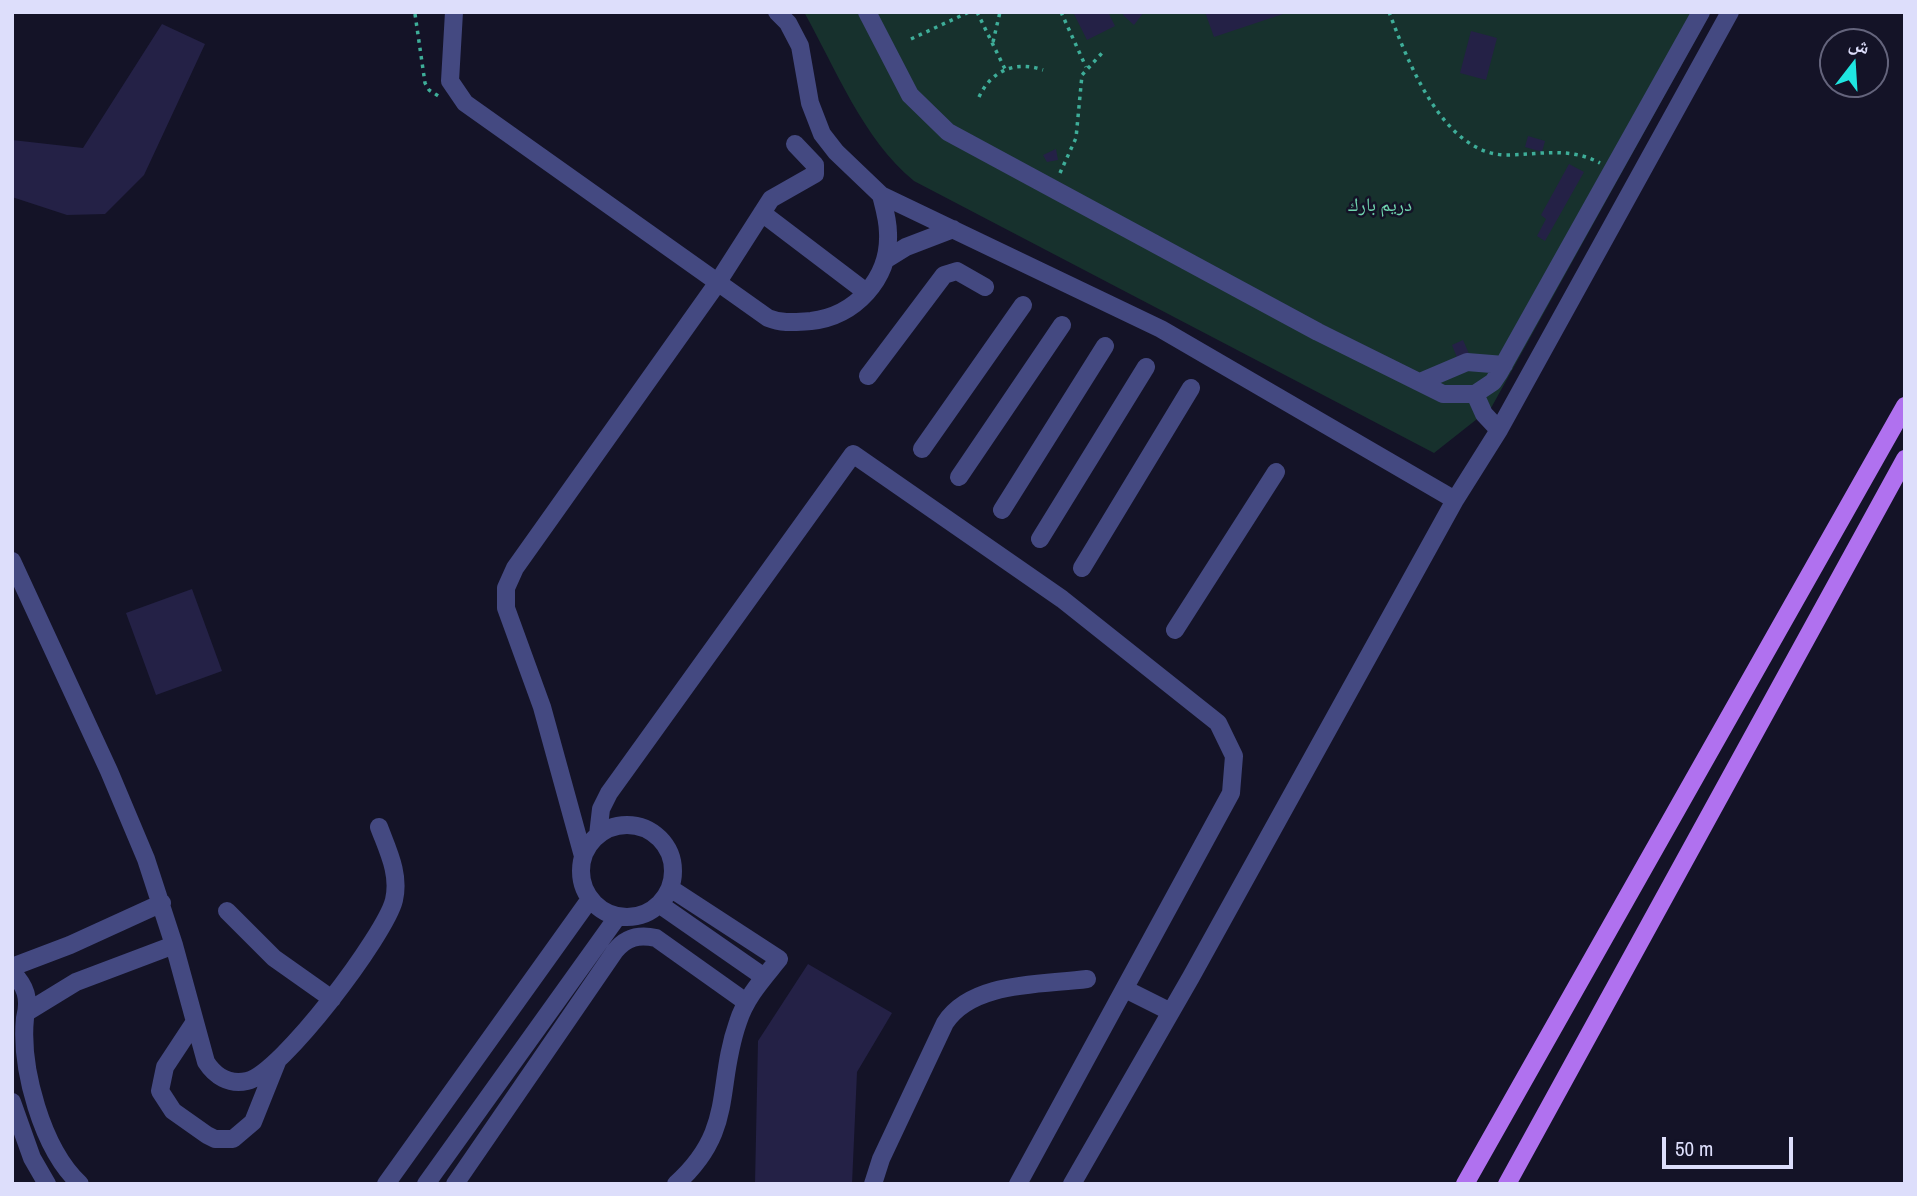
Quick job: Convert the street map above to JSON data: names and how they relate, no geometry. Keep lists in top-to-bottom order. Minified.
{"parks":["دريم بارك"],"scale_bar":"50 m","north":"top"}
